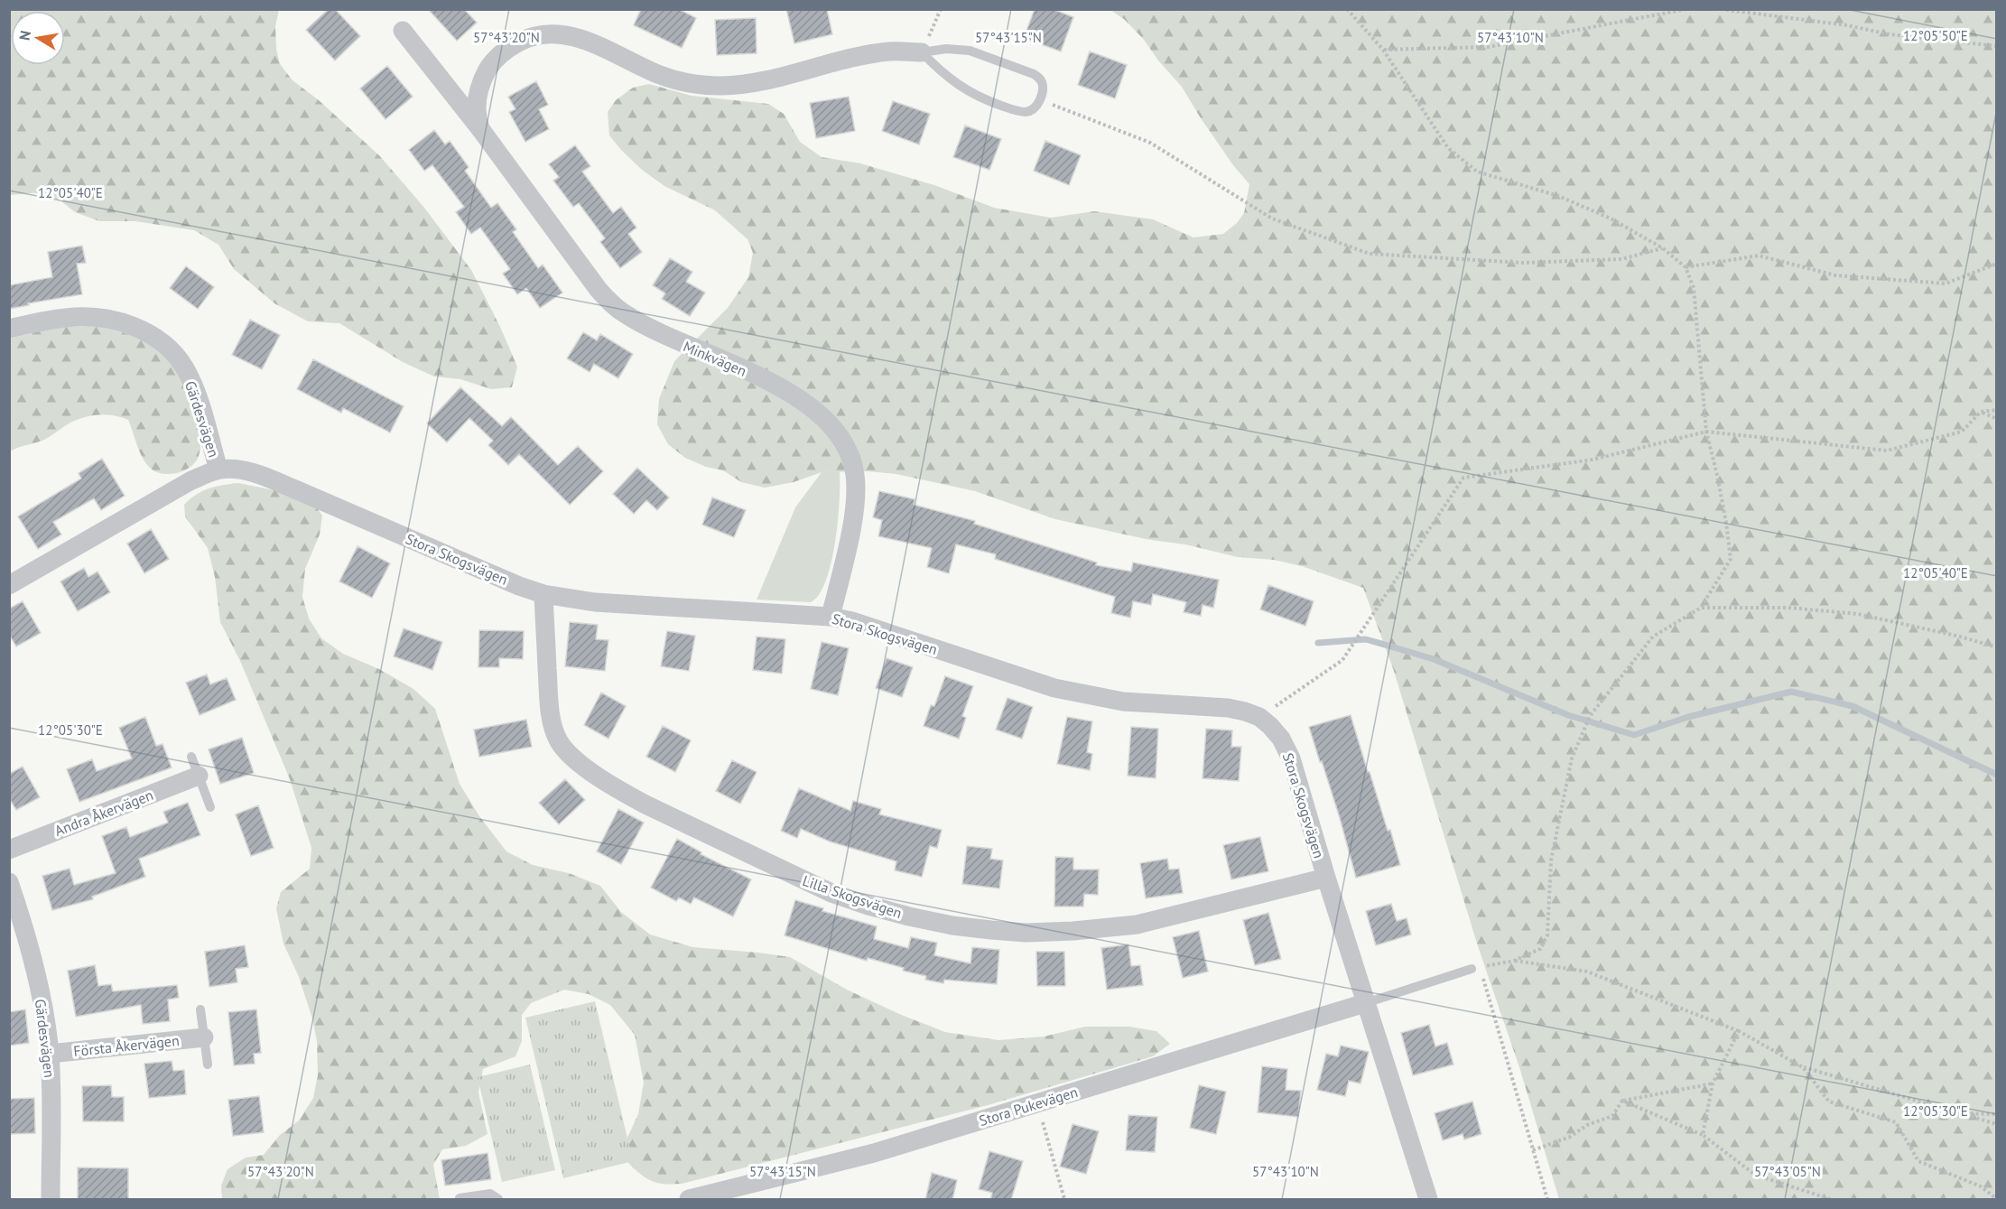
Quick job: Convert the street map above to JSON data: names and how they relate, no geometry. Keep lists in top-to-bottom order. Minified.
{"streets":{"street":["Minkvägen","Gärdesvägen","Stora Skogsvägen","Andra Åkervägen","Lilla Skogsvägen","Första Åkervägen","Stora Pukevägen"]},"crossings":[["Minkvägen","Stora Skogsvägen"],["Gärdesvägen","Stora Skogsvägen"],["Gärdesvägen","Första Åkervägen"],["Stora Skogsvägen","Lilla Skogsvägen"],["Stora Skogsvägen","Stora Pukevägen"]],"north":"left","coordinates":["12°05'50\"E","57°43'20\"N","57°43'15\"N","57°43'10\"N","12°05'40\"E","12°05'30\"E","57°43'05\"N"]}
